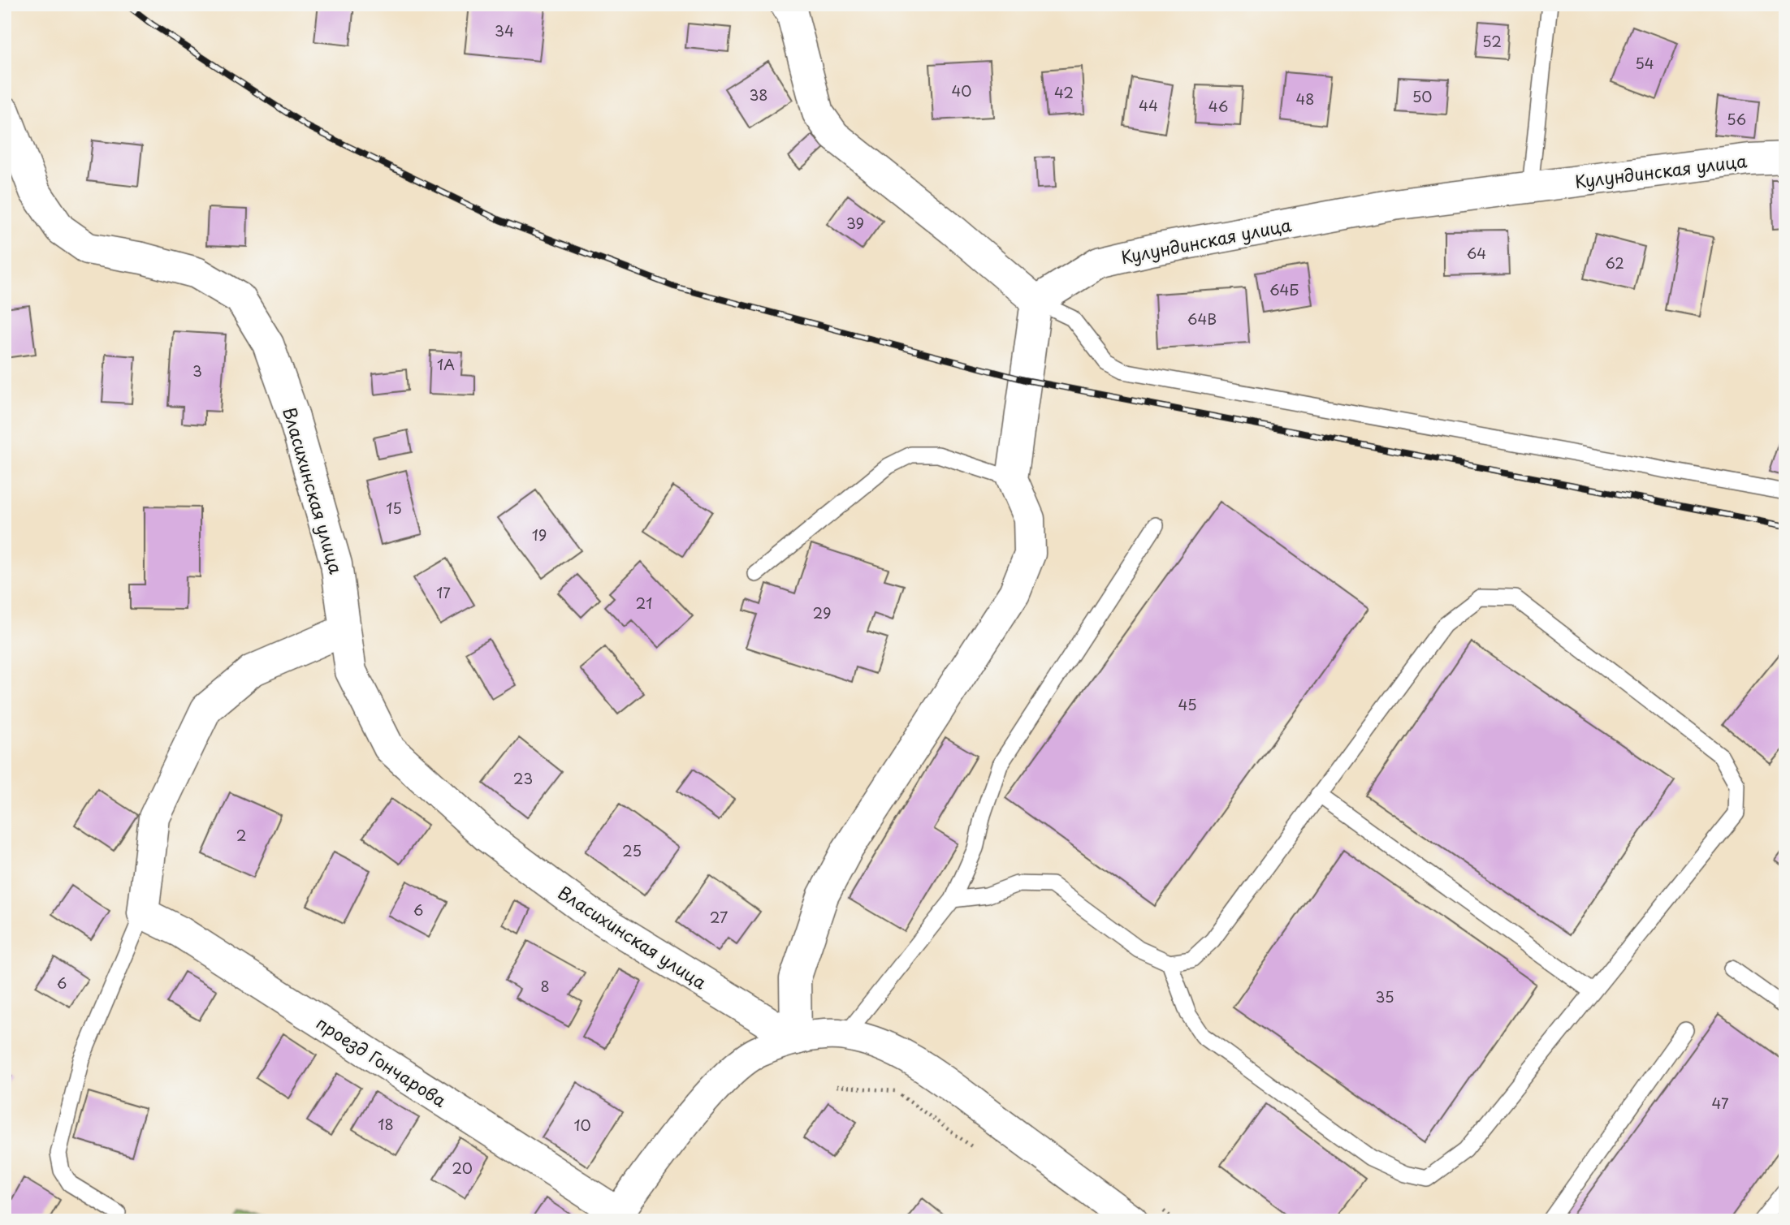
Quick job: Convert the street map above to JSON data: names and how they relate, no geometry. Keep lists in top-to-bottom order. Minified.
{"streets":{"street":["Кулундинская улица","Власихинская улица","проезд Гончарова"]},"house_numbers":["34","52","54","40","42","38","50","48","44","46","56","39","64","62","64Б","64В","1А","3","15","19","17","21","29","45","23","2","25","6","27","6","8","35","47","18","10","20"]}
